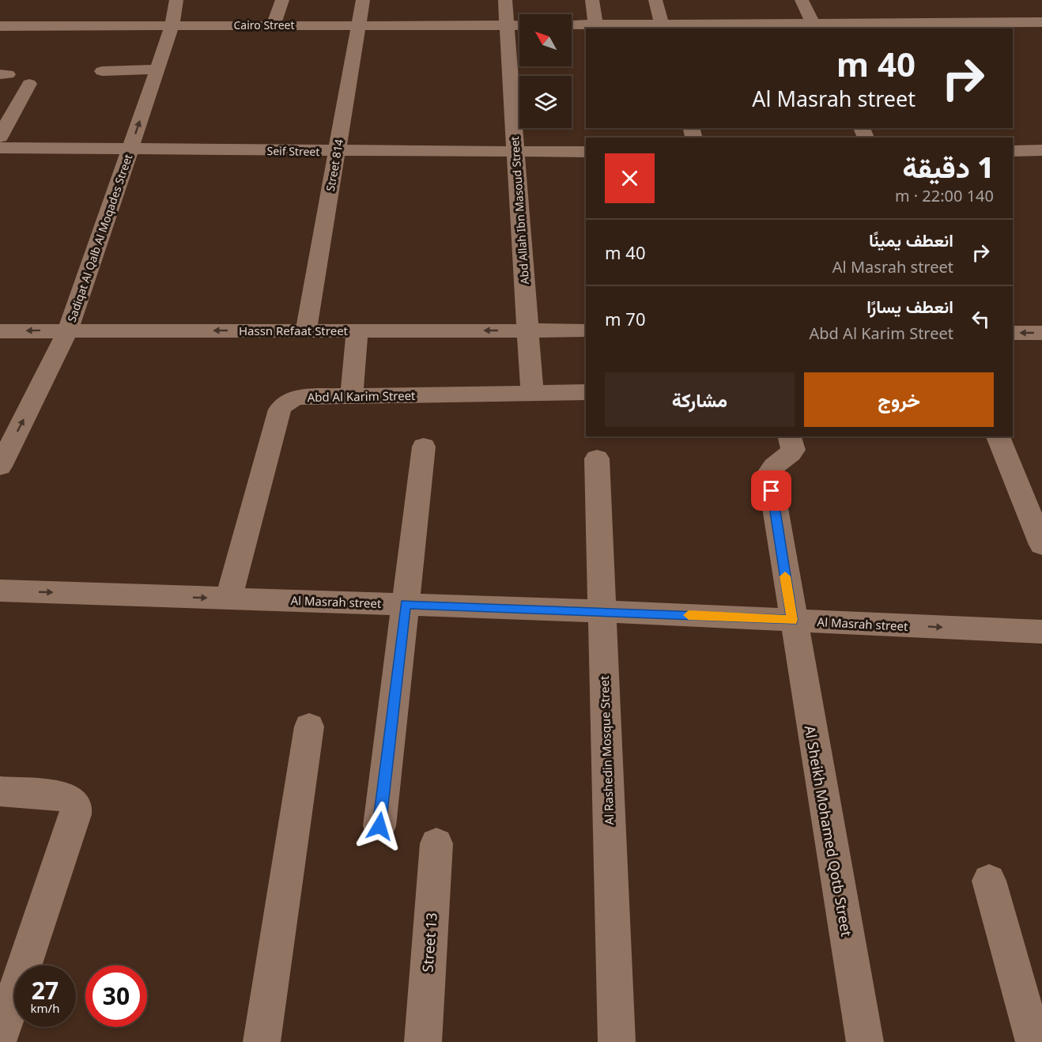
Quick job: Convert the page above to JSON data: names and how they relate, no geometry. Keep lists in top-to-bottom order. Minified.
{"streets":{"street":["Cairo Street","Seif Street","Street 814","Abd Allah Ibn Masoud Street","Sadiqat Al Qalb Al Moqades Street","Hassn Refaat Street","Abd Al Karim Street","Al Masrah street","Al Rashedin Mosque Street","Al Sheikh Mohamed Qotb Street","Street 13"]},"crossings":[["Cairo Street","Street 814"],["Cairo Street","Abd Allah Ibn Masoud Street"],["Cairo Street","Sadiqat Al Qalb Al Moqades Street"],["Seif Street","Street 814"],["Seif Street","Abd Allah Ibn Masoud Street"],["Seif Street","Sadiqat Al Qalb Al Moqades Street"],["Street 814","Hassn Refaat Street"],["Abd Allah Ibn Masoud Street","Hassn Refaat Street"],["Abd Allah Ibn Masoud Street","Abd Al Karim Street"],["Sadiqat Al Qalb Al Moqades Street","Hassn Refaat Street"],["Abd Al Karim Street","Al Masrah street"],["Al Masrah street","Al Rashedin Mosque Street"],["Al Masrah street","Al Sheikh Mohamed Qotb Street"]],"one_way":["Sadiqat Al Qalb Al Moqades Street","Hassn Refaat Street","Al Masrah street"],"north":"top left","page":{"turn":["40 m","Al Masrah street"],"heading":["1 دقيقة","140 m · 22:00"],"list":[{"name":"انعطف يمينًا","note":"Al Masrah street","value":"40 m"},{"name":"انعطف يسارًا","note":"Abd Al Karim Street","value":"70 m"}],"buttons":["خروج","مشاركة"],"speed":"27 km/h","limit":"30"}}
